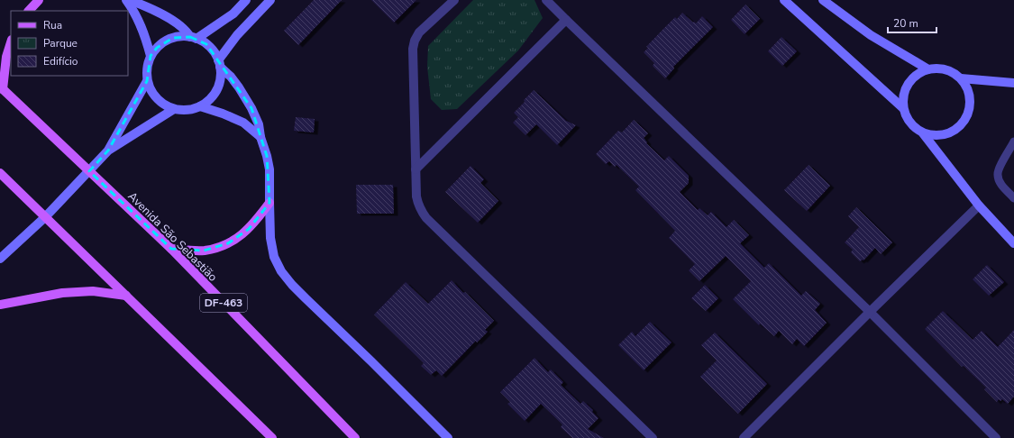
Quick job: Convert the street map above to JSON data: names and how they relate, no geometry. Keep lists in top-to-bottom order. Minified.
{"streets":{"main road":["Avenida São Sebastião","DF-463"]},"legend":["Rua","Parque","Edifício"],"scale_bar":"20 m"}
